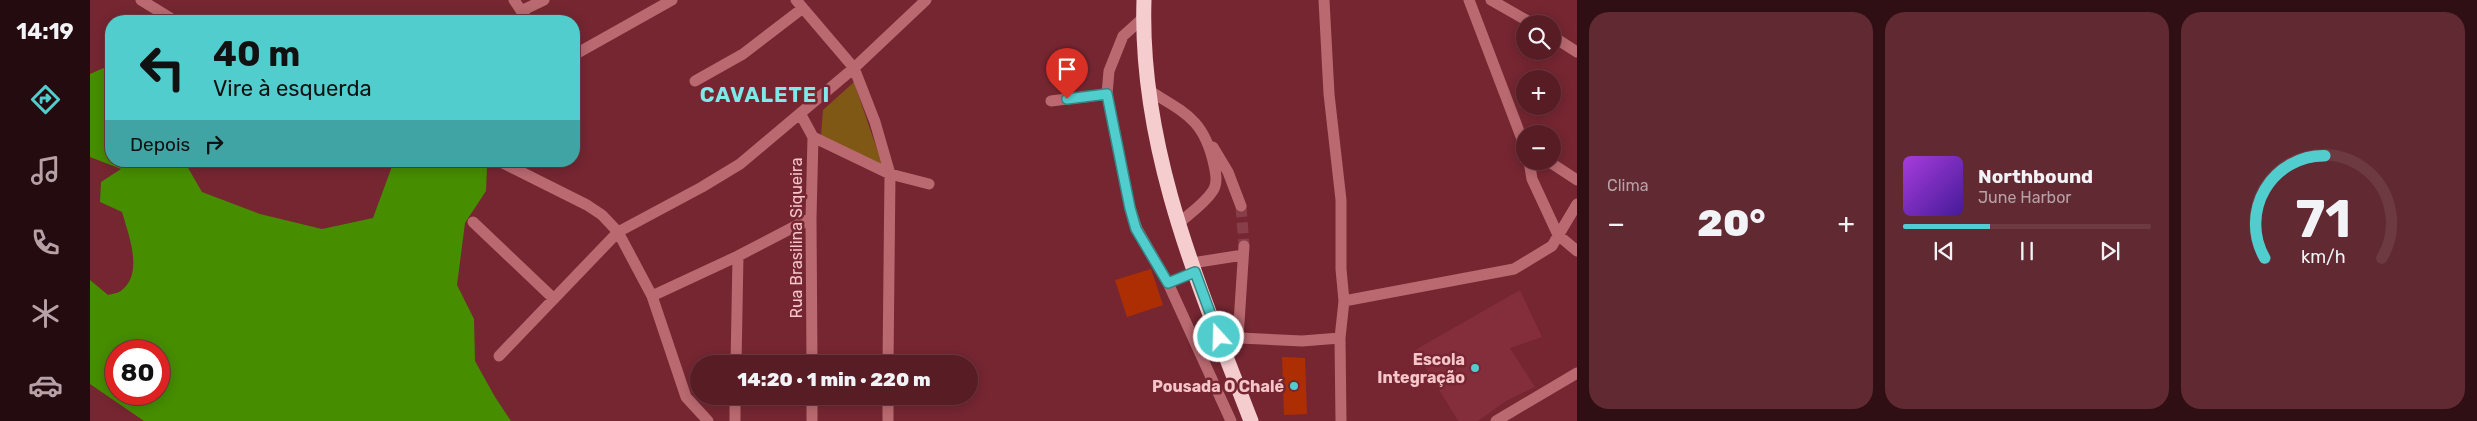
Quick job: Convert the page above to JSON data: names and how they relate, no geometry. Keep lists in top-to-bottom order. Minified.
{"streets":{"street":["Rua Brasilina Siqueira"]},"districts":["CAVALETE I"],"places":["Escola Integração","Pousada O Chalé"],"page":{"tabs":"14:19","tile":"Clima","map_buttons":["+","−"],"turn":["40 m","Vire à esquerda"],"then":"Depois","song":["Northbound","June Harbor"],"heat":["−","20°","+"],"limit":"80","trip":"14:20 · 1 min · 220 m","gauge":["71","km/h"]}}
